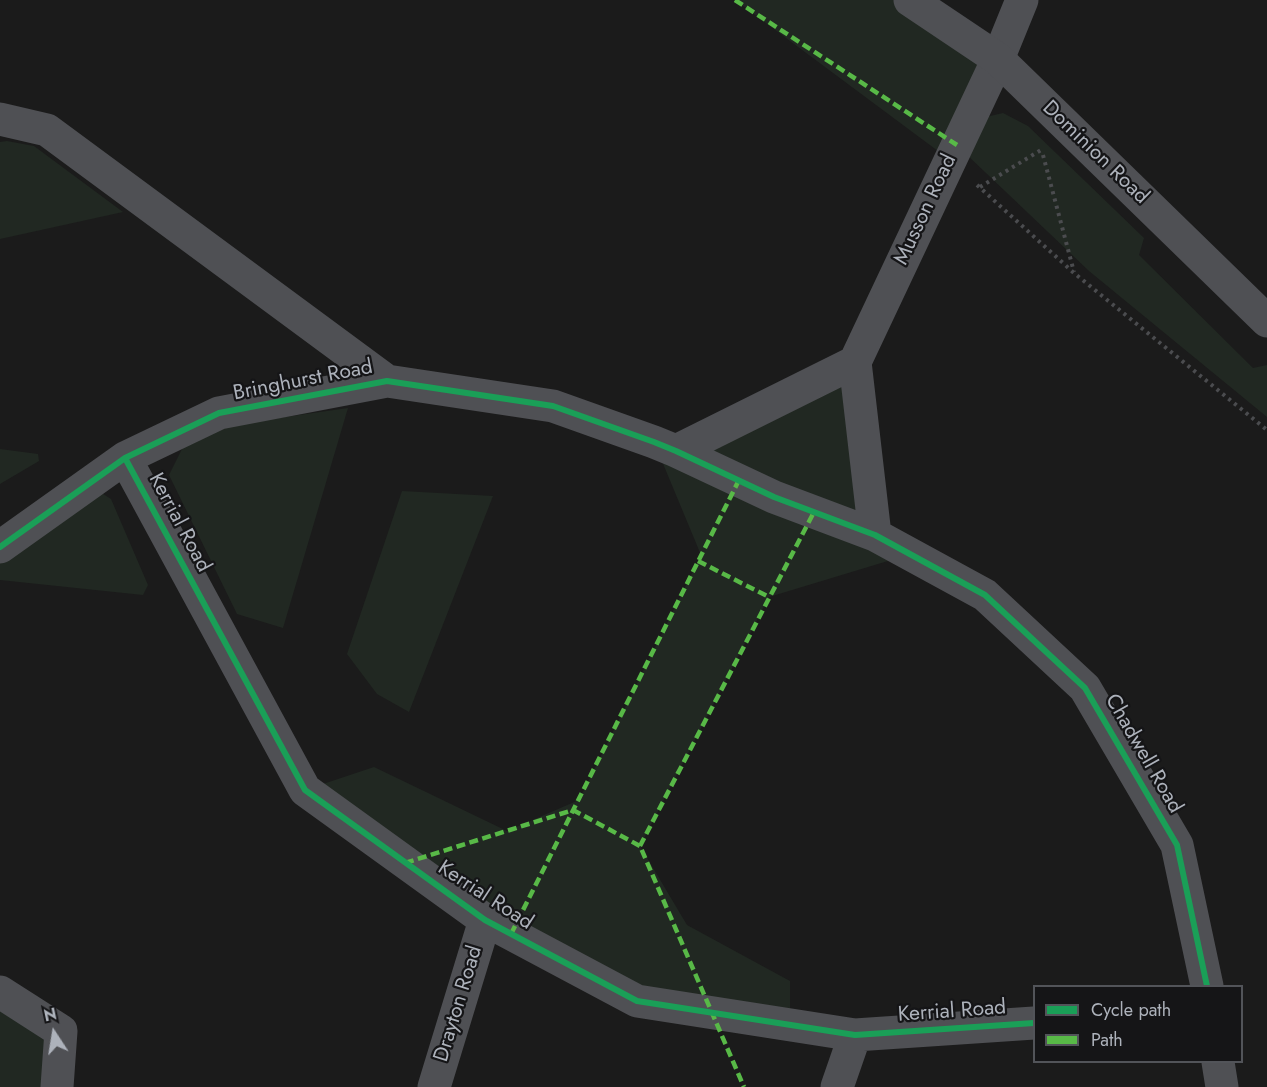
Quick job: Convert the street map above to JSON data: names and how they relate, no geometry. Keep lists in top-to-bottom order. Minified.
{"streets":{"street":["Dominion Road","Musson Road","Bringhurst Road","Kerrial Road","Chadwell Road","Drayton Road"]},"crossings":[["Dominion Road","Musson Road"],["Bringhurst Road","Kerrial Road"],["Bringhurst Road","Chadwell Road"],["Kerrial Road","Drayton Road"]],"legend":["Cycle path","Path"],"north":"top"}
